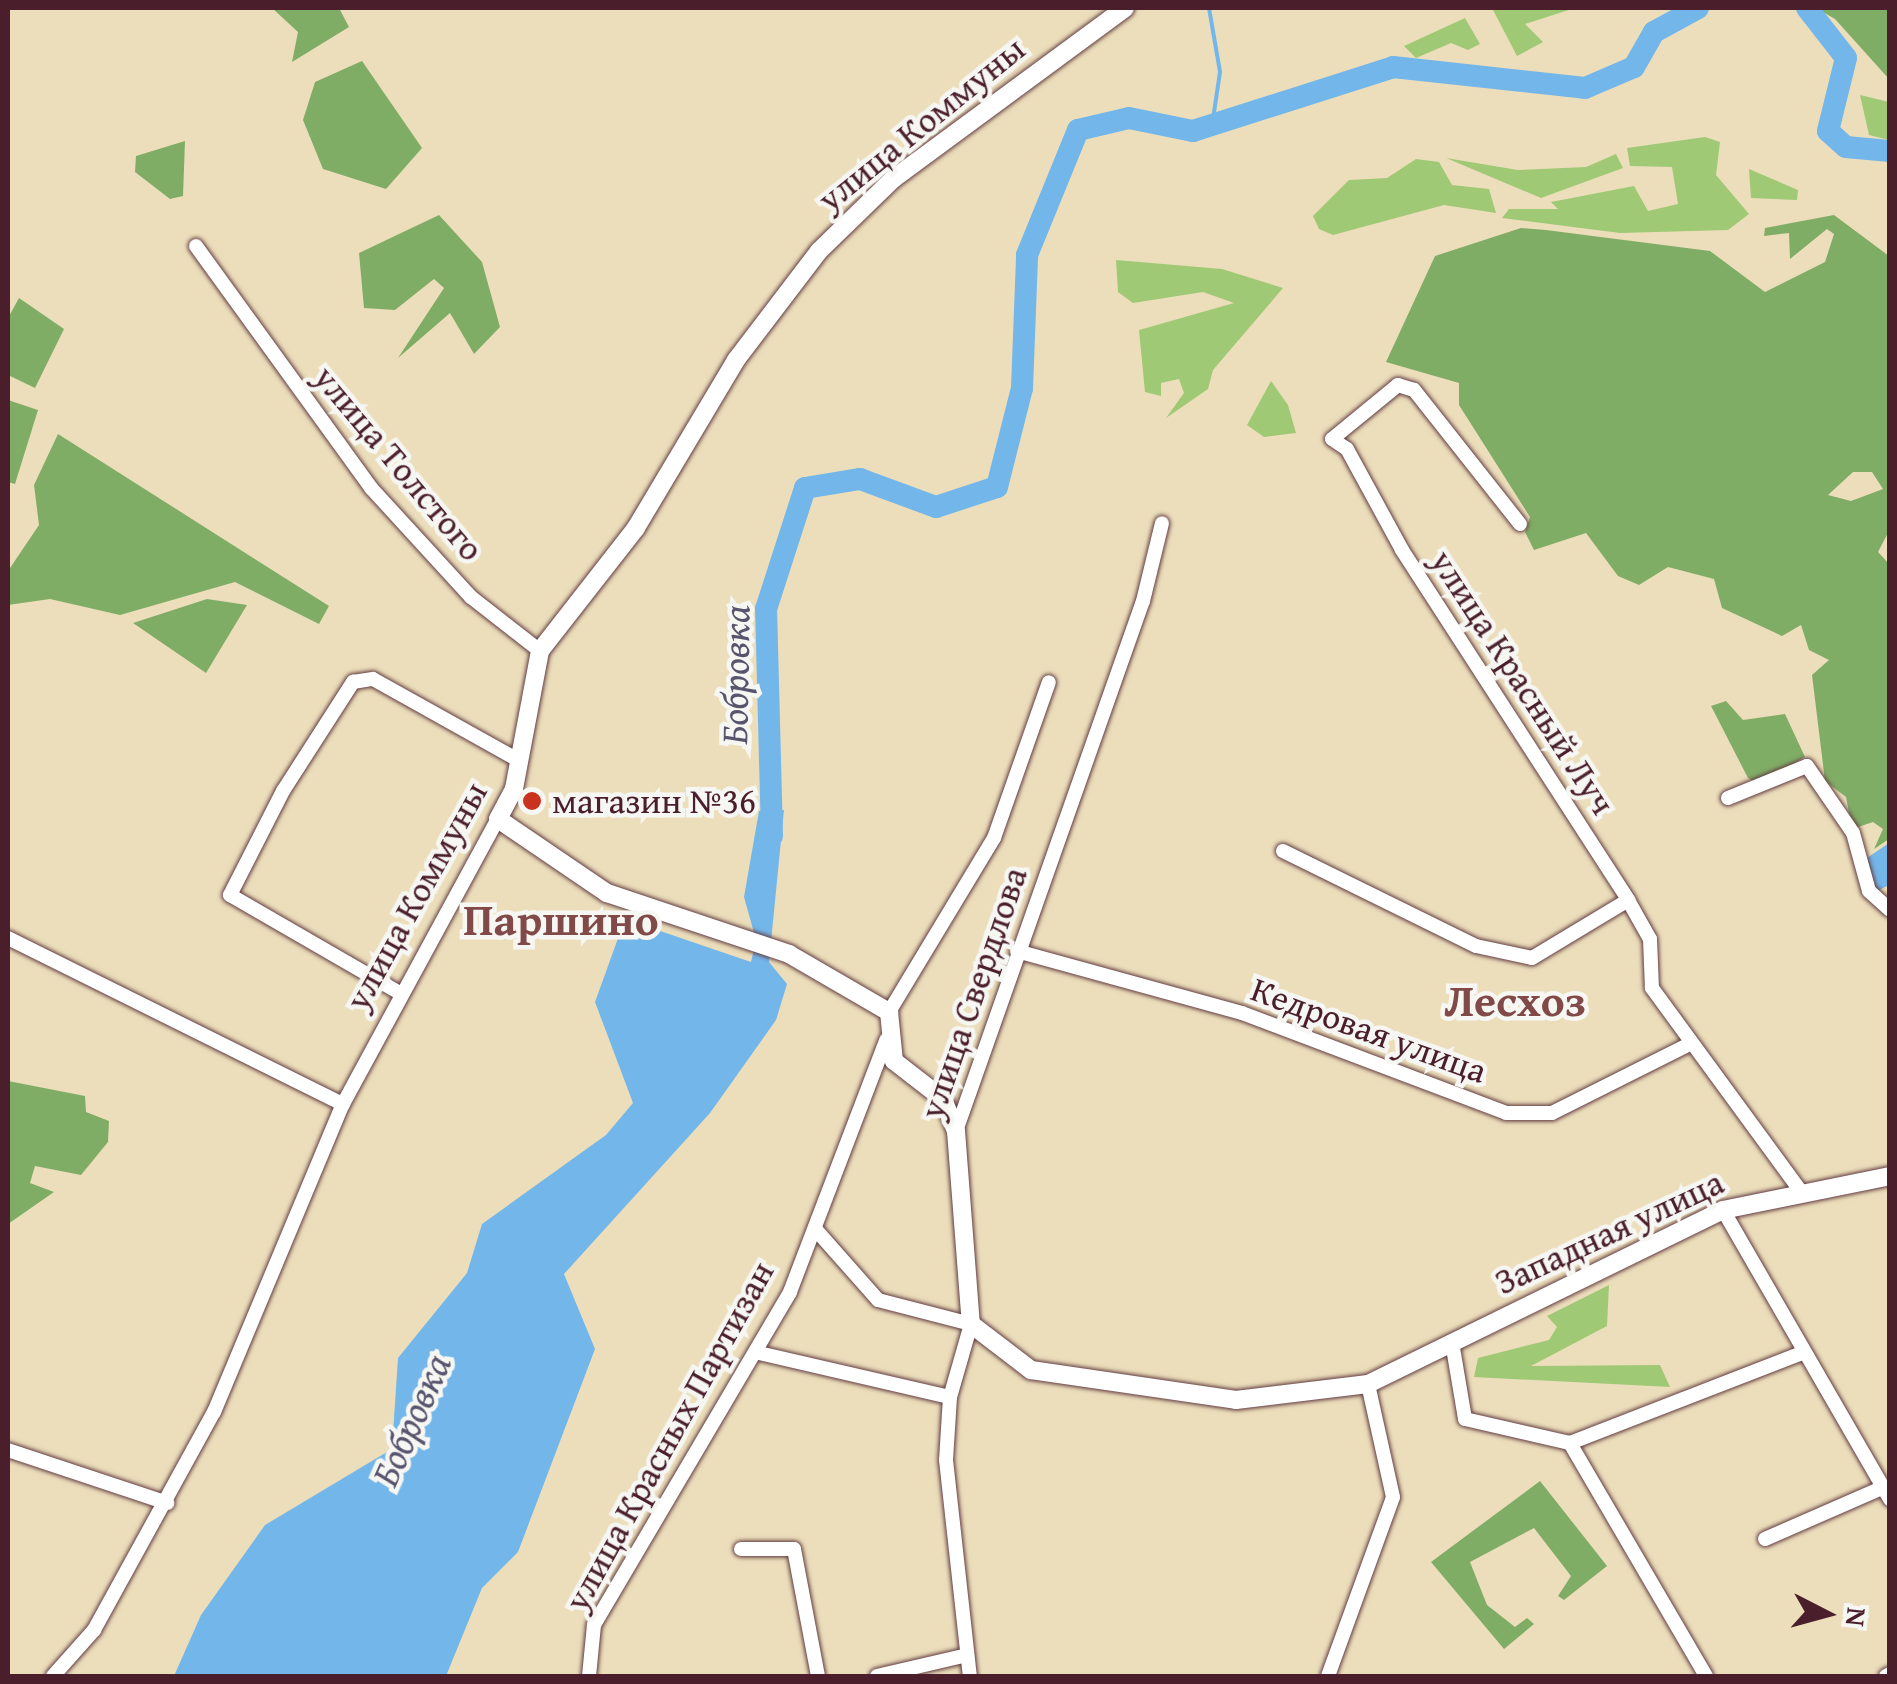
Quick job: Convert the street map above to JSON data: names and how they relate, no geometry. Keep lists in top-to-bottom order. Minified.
{"streets":{"street":["улица Коммуны","улица Толстого","улица Красный Луч","улица Свердлова","Кедровая улица","Западная улица","улица Красных Партизан"]},"crossings":[["улица Коммуны","улица Толстого"],["улица Красный Луч","Кедровая улица"],["улица Красный Луч","Западная улица"],["улица Свердлова","Кедровая улица"],["улица Свердлова","Западная улица"]],"districts":["Паршино","Лесхоз"],"water":["Бобровка"],"places":["магазин №36"],"north":"right"}
